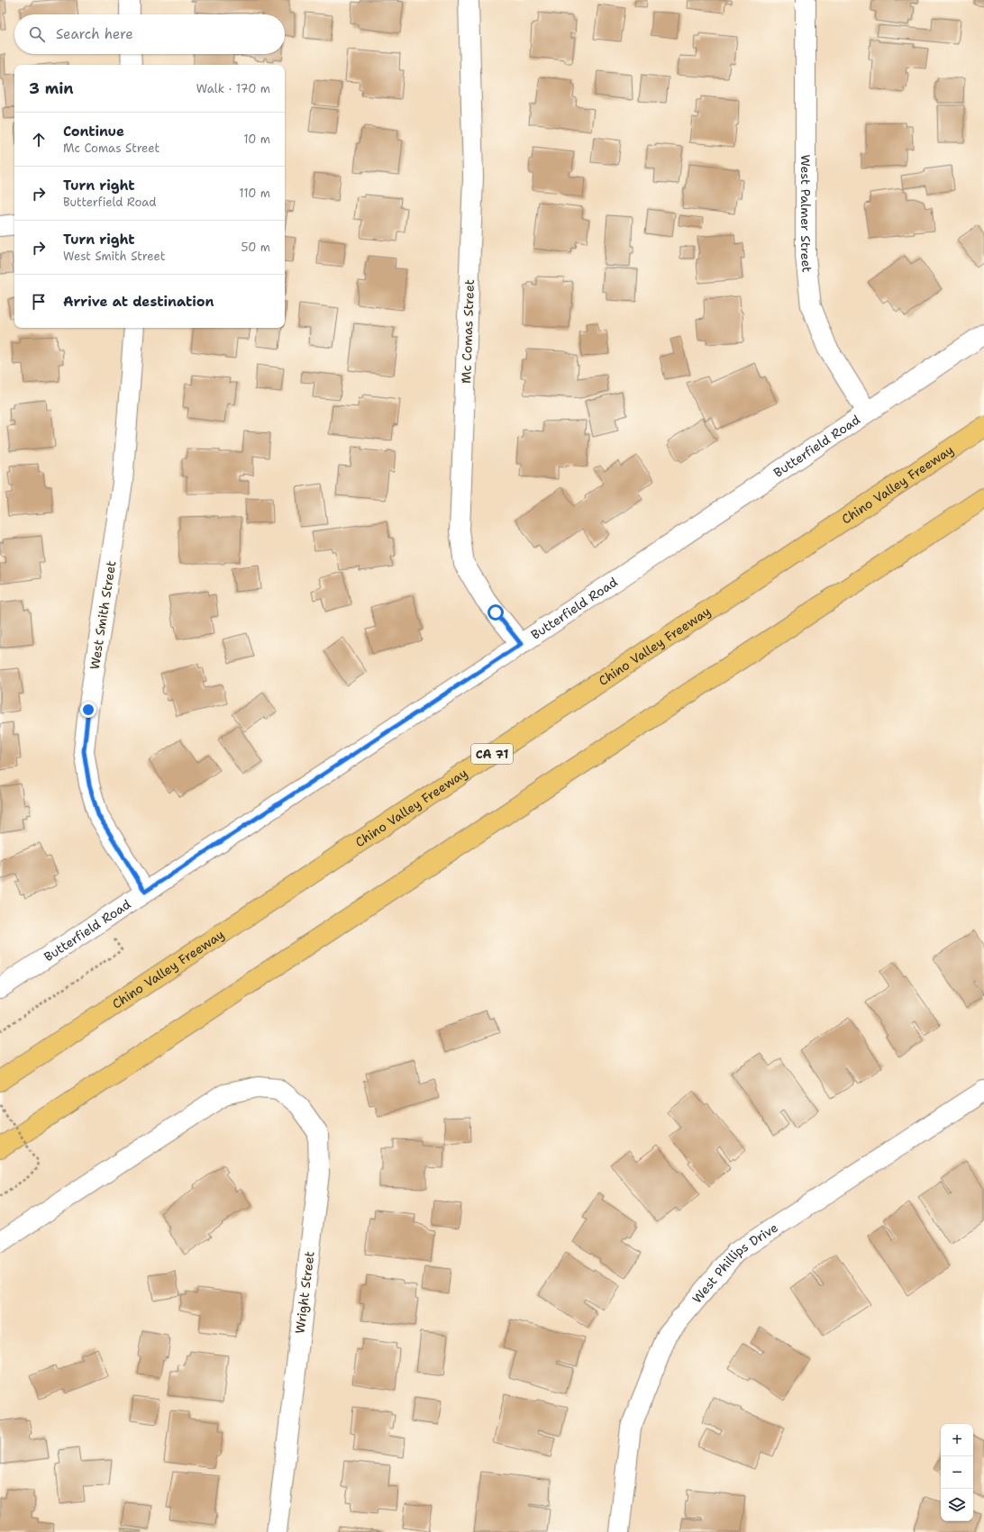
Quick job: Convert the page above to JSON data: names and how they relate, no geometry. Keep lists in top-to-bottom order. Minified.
{"streets":{"highway":["Chino Valley Freeway","CA 71"],"street":["West Palmer Street","Mc Comas Street","Butterfield Road","West Smith Street","West Phillips Drive","Wright Street"]},"crossings":[["West Palmer Street","Butterfield Road"],["Mc Comas Street","Butterfield Road"],["Butterfield Road","West Smith Street"]],"page":{"search":"Search here","heading":["3 min","Walk · 170 m"],"list":[["Continue","Mc Comas Street","10 m"],["Turn right","Butterfield Road","110 m"],["Turn right","West Smith Street","50 m"],"Arrive at destination"],"map_buttons":["+","−"]}}
